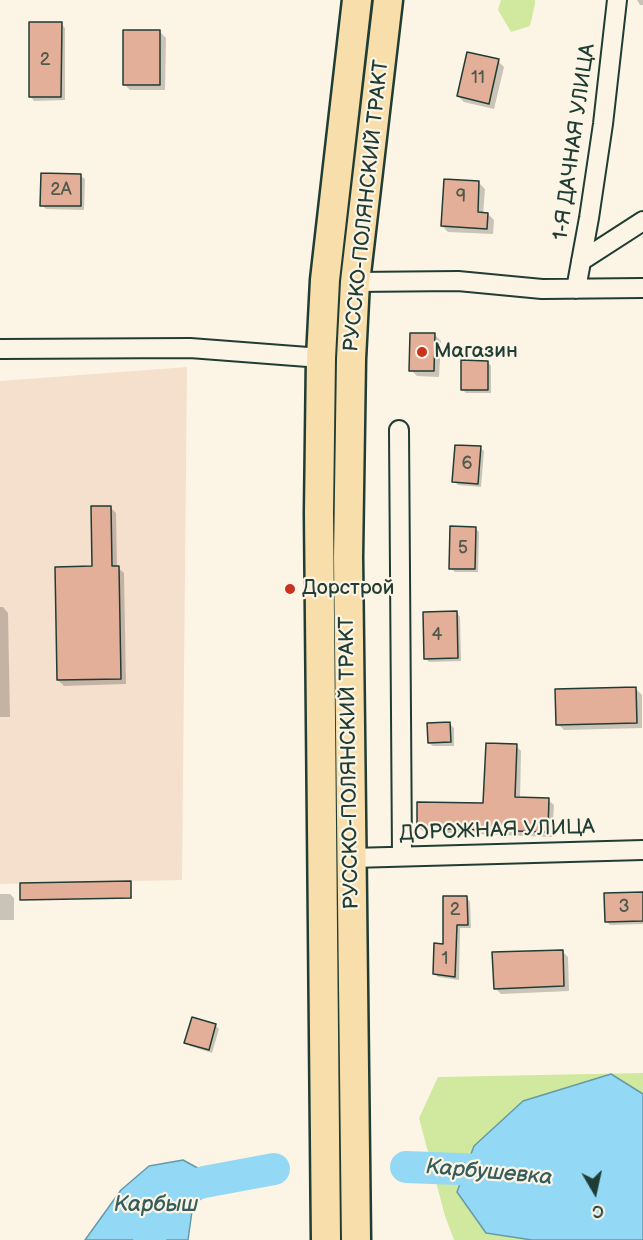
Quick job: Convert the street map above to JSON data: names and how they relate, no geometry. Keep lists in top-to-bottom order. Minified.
{"streets":{"main road":["РУССКО-ПОЛЯНСКИЙ ТРАКТ"],"street":["1-Я ДАЧНАЯ УЛИЦА","ДОРОЖНАЯ УЛИЦА"]},"crossings":[["РУССКО-ПОЛЯНСКИЙ ТРАКТ","ДОРОЖНАЯ УЛИЦА"]],"water":["Карбушевка","Карбыш"],"places":["Магазин","Дорстрой"],"house_numbers":["2","11","2А","9","6","5","4","3","2","1"],"north":"bottom"}
